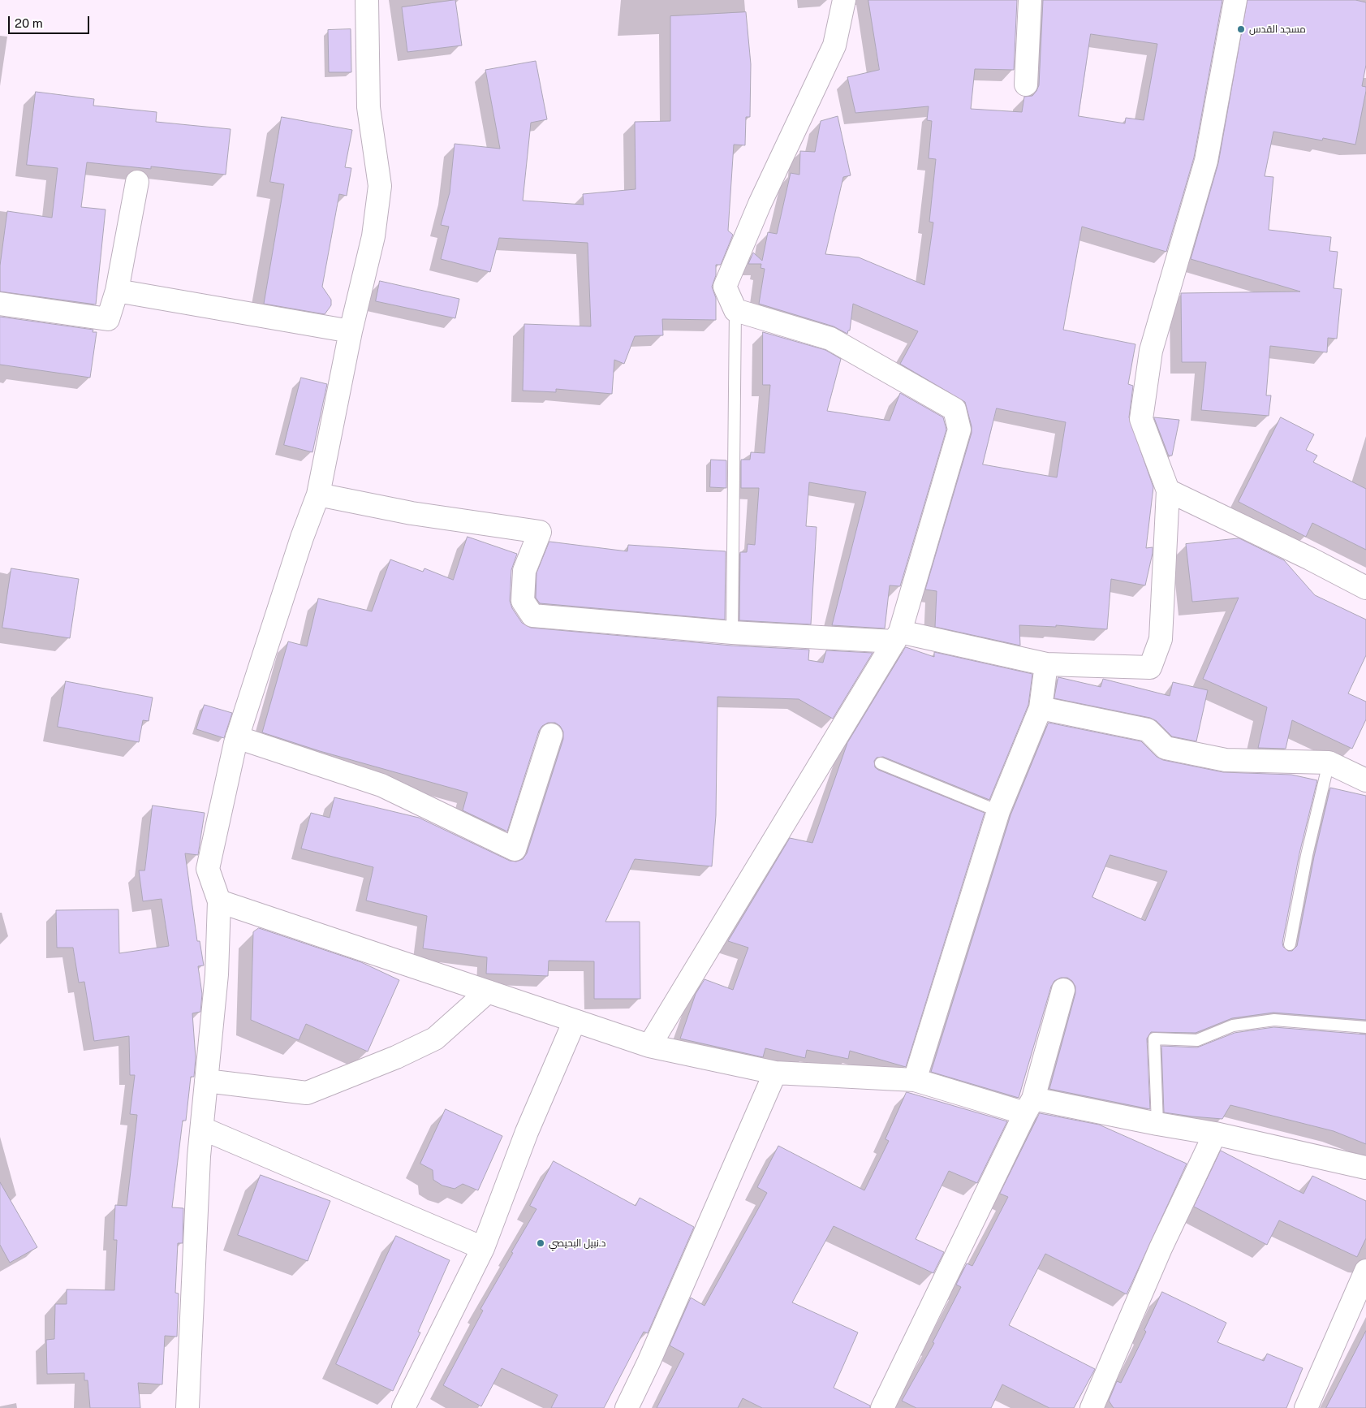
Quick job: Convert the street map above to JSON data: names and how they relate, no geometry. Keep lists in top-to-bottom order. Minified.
{"places":["مسجد القدس","د.نبيل البحيصي"],"scale_bar":"20 m"}
